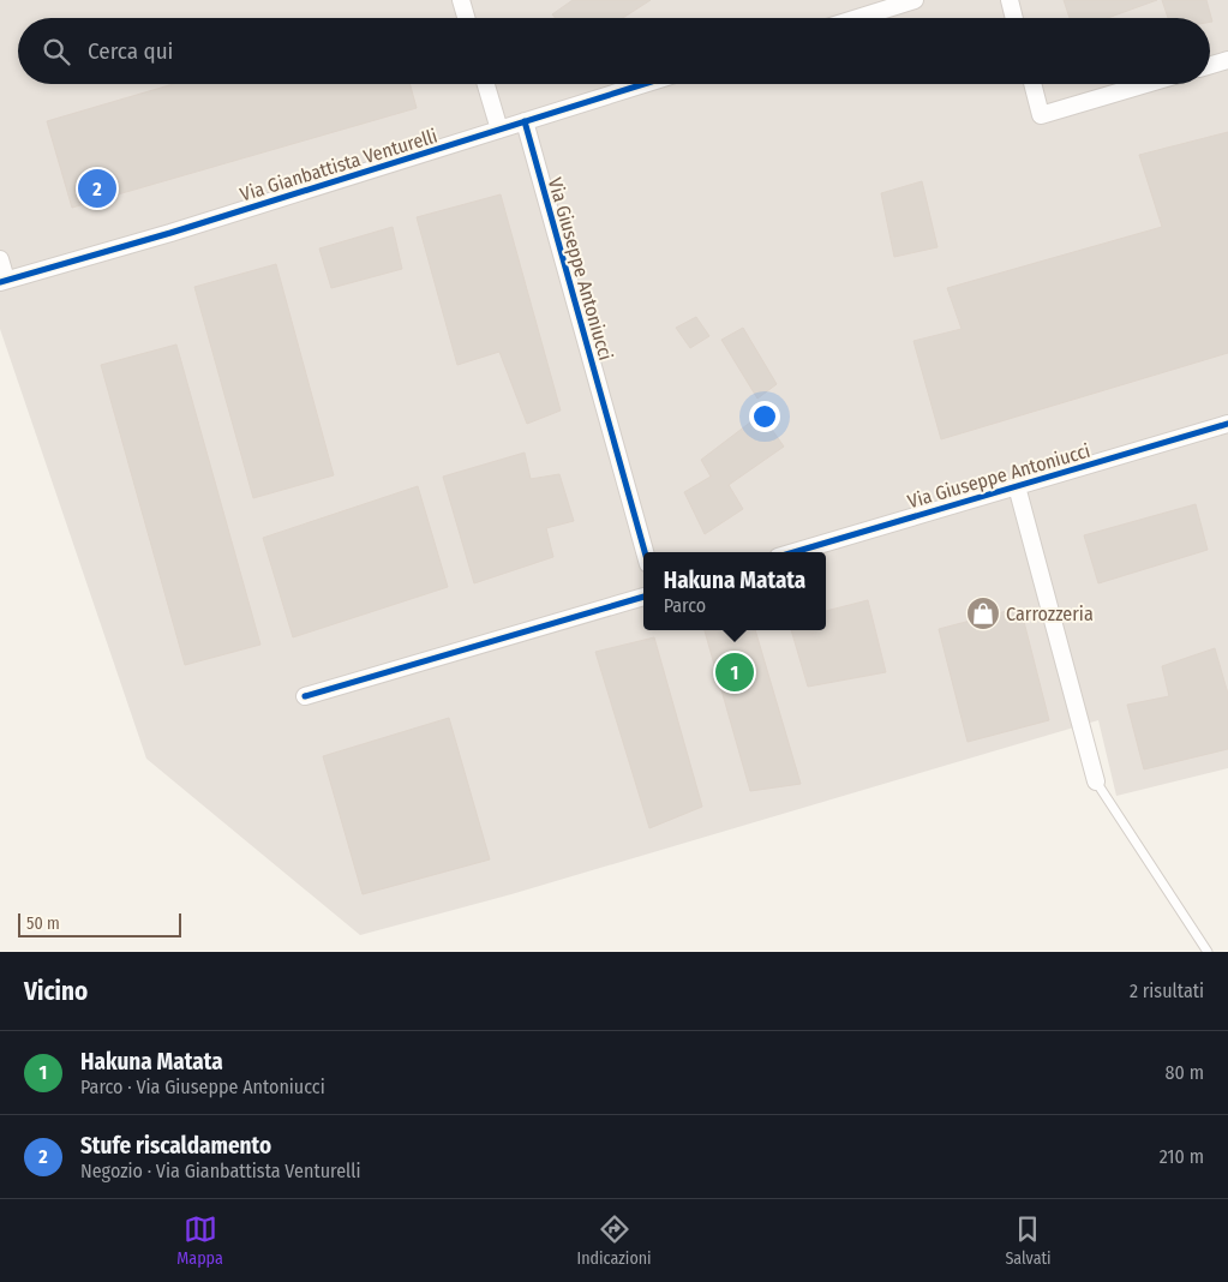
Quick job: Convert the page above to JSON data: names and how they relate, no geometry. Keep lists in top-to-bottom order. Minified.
{"streets":{"street":["Via Gianbattista Venturelli","Via Giuseppe Antoniucci"]},"crossings":[["Via Gianbattista Venturelli","Via Giuseppe Antoniucci"]],"places":{"shop":["Carrozzeria"]},"scale_bar":"50 m","page":{"search":"Cerca qui","pins":["2","1"],"popup":["Hakuna Matata","Parco"],"scale":"50 m","heading":["Vicino","2 risultati"],"list":[{"mark":"1","name":"Hakuna Matata","note":"Parco · Via Giuseppe Antoniucci","value":"80 m"},{"mark":"2","name":"Stufe riscaldamento","note":"Negozio · Via Gianbattista Venturelli","value":"210 m"}],"nav":["Mappa","Indicazioni","Salvati"]}}
